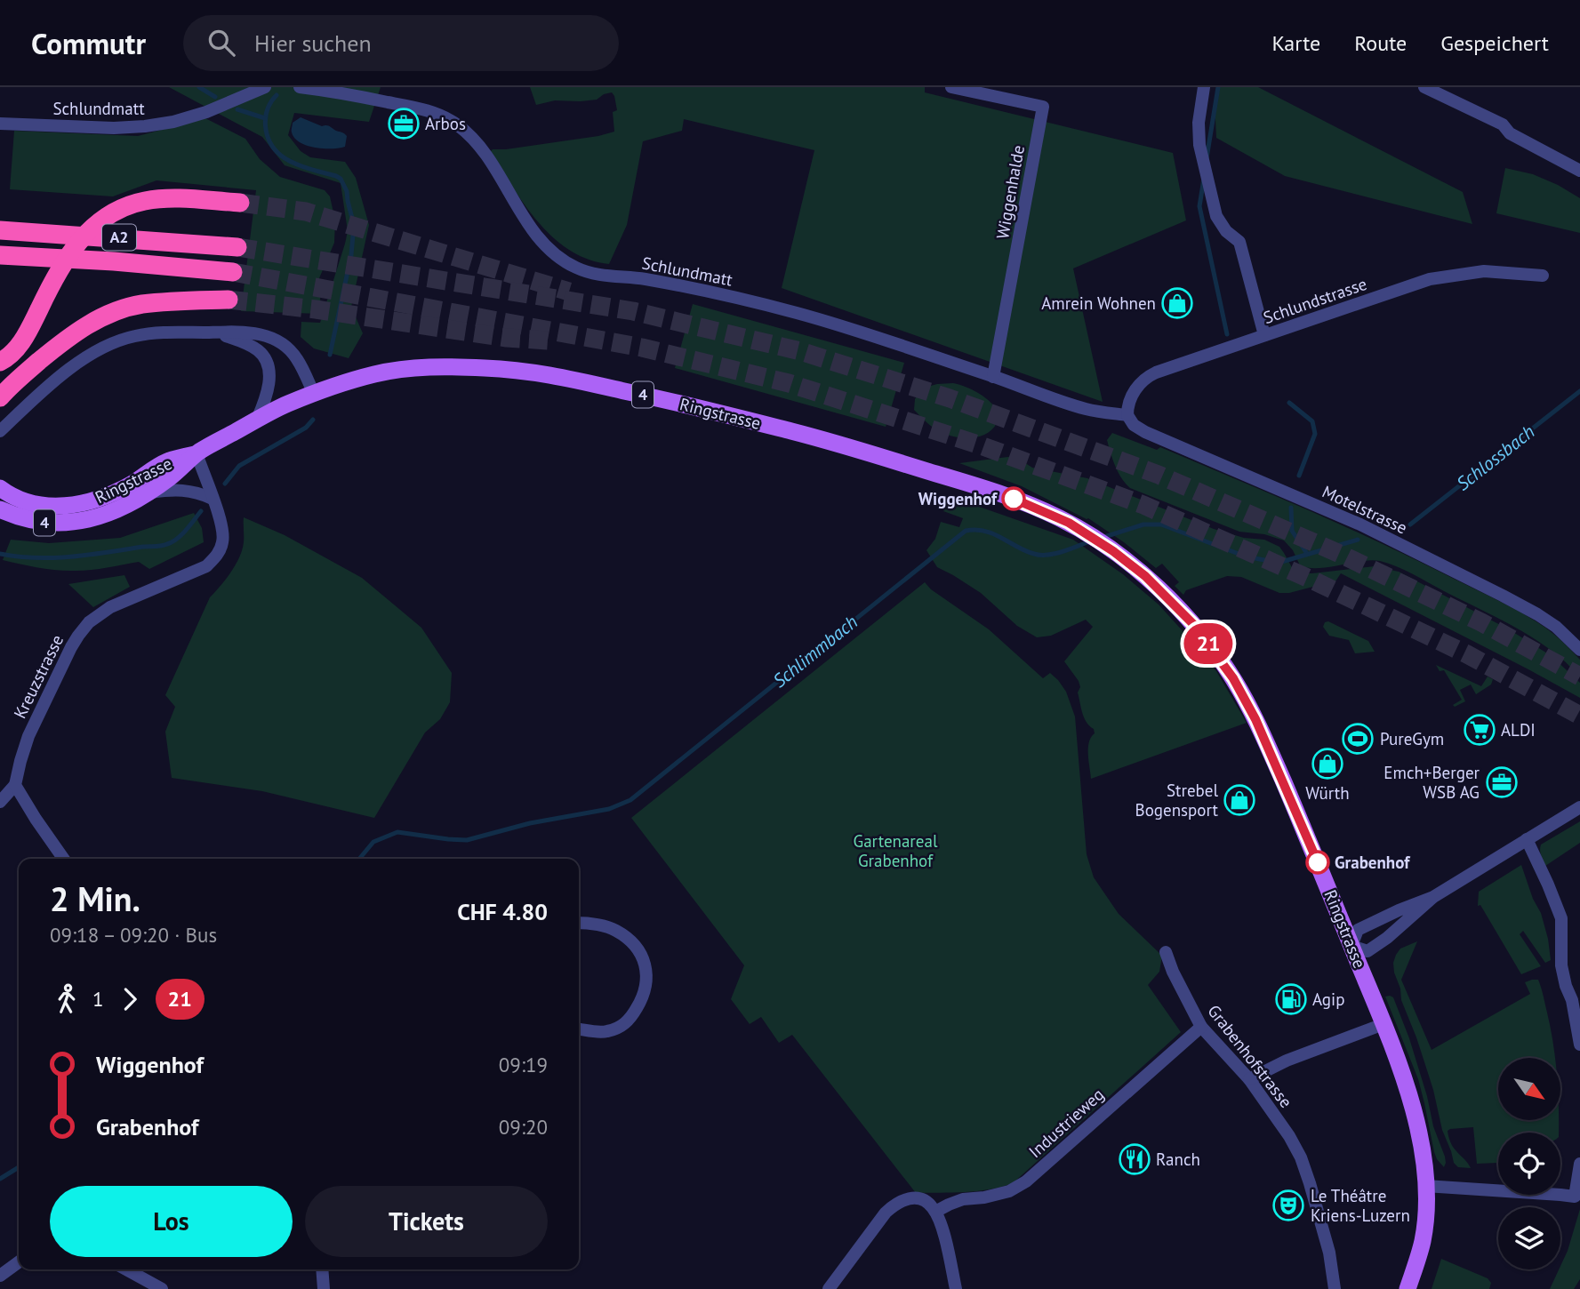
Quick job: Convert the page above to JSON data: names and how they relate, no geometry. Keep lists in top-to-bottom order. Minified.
{"streets":{"highway":["A2"],"main road":["4","Ringstrasse"],"street":["Schlundmatt","Wiggenhalde","Schlundstrasse","Motelstrasse","Kreuzstrasse","Grabenhofstrasse","Industrieweg"]},"crossings":[["Schlundmatt","Wiggenhalde"],["Schlundmatt","Schlundstrasse"],["Schlundmatt","Motelstrasse"],["Schlundstrasse","Motelstrasse"],["Ringstrasse","Kreuzstrasse"],["Grabenhofstrasse","Industrieweg"]],"water":["Schlossbach","Schlimmbach"],"parks":["Gartenareal Grabenhof"],"places":{"office":["Arbos","Emch+Berger WSB AG"],"shop":["Amrein Wohnen","Würth","Strebel Bogensport"],"other":["Wiggenhof","Grabenhof"],"supermarket":["ALDI"],"sports":["PureGym"],"fuel station":["Agip"],"restaurant":["Ranch"],"theatre":["Le Théâtre Kriens-Luzern"]},"lines":["bus line 21"],"north":"bottom right","page":{"header":"Commutr","search":"Hier suchen","nav":["Karte","Route","Gespeichert"],"on_map":"21","heading":["2 Min.","09:18 – 09:20 · Bus","CHF 4.80"],"legs":["1","21"],"list":[{"name":"Wiggenhof","value":"09:19"},{"name":"Grabenhof","value":"09:20"}],"buttons":["Los","Tickets"]}}
